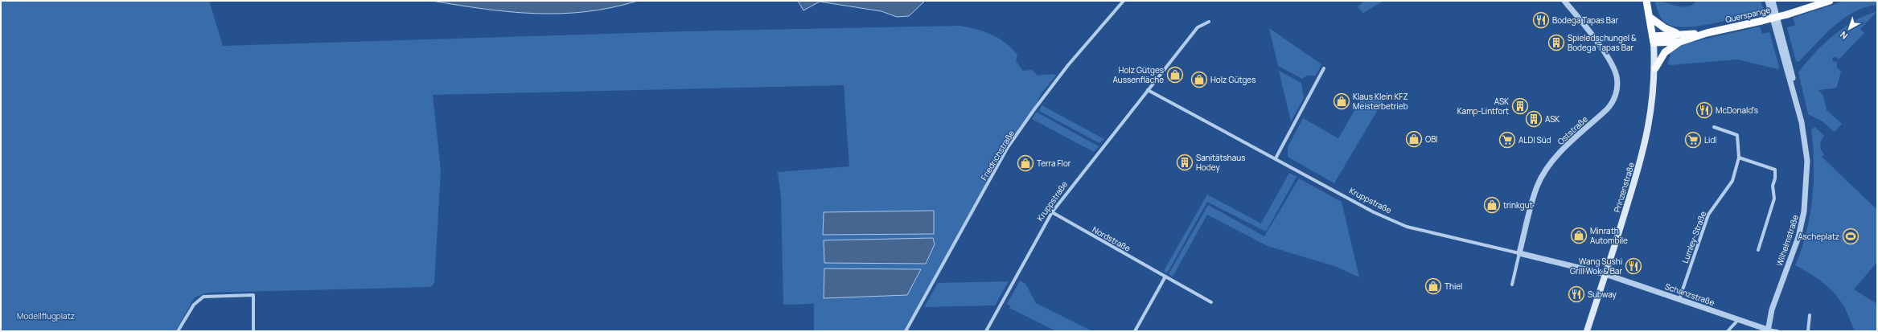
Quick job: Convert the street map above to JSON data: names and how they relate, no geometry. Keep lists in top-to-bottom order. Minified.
{"streets":{"main road":["Querspange","Prinzenstraße"],"street":["Oststraße","Friedrichstraße","Kruppstraße","Lumley-Straße","Nordstraße","Wilhelmstraße","Schanzstraße"]},"crossings":[["Querspange","Prinzenstraße"],["Oststraße","Kruppstraße"],["Prinzenstraße","Kruppstraße"],["Prinzenstraße","Schanzstraße"],["Kruppstraße","Nordstraße"],["Kruppstraße","Schanzstraße"],["Lumley-Straße","Schanzstraße"],["Wilhelmstraße","Schanzstraße"]],"parks":["Modellflugplatz"],"places":{"restaurant":["Bodega Tapas Bar","McDonald's","Wang Sushi Grill Wok & Bar","Subway"],"building":["Spieledschungel & Bodega Tapas Bar","ASK Kamp-Lintfort","ASK","Sanitätshaus Hodey"],"shop":["Holz Gütges Aussenfläche","Holz Gütges","Klaus Klein KFZ Meisterbetrieb","OBI","Terra Flor","trinkgut","Minrath Autombile","Thiel"],"supermarket":["ALDI Süd","Lidl"],"sports":["Ascheplatz"]},"north":"bottom left"}
